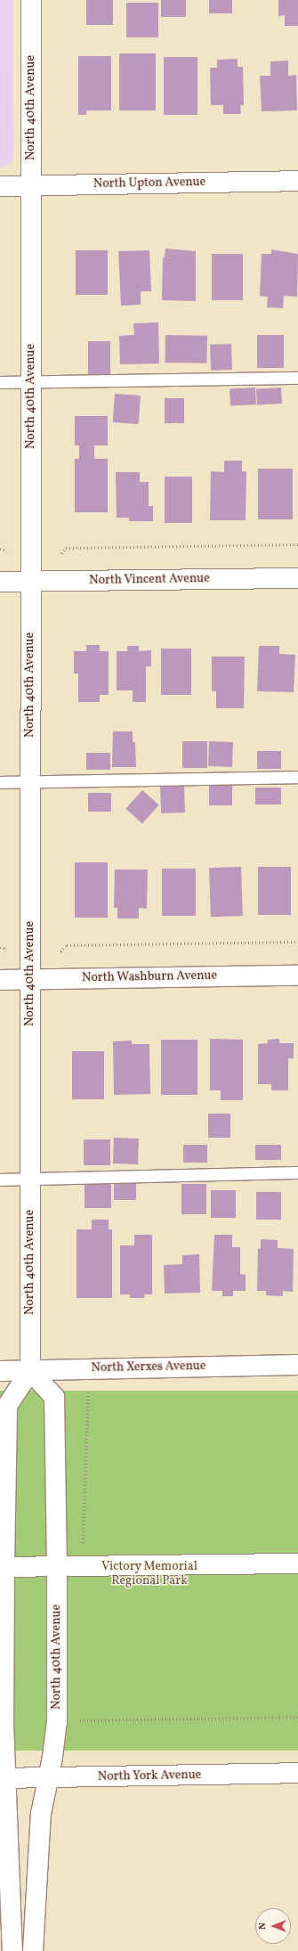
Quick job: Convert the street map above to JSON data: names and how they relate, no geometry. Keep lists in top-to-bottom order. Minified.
{"streets":{"street":["North 40th Avenue","North Upton Avenue","North Vincent Avenue","North Washburn Avenue","North Xerxes Avenue","North York Avenue"]},"crossings":[["North 40th Avenue","North Upton Avenue"],["North 40th Avenue","North Vincent Avenue"],["North 40th Avenue","North Washburn Avenue"],["North 40th Avenue","North Xerxes Avenue"],["North 40th Avenue","North York Avenue"]],"parks":["Victory Memorial Regional Park"],"north":"left"}
